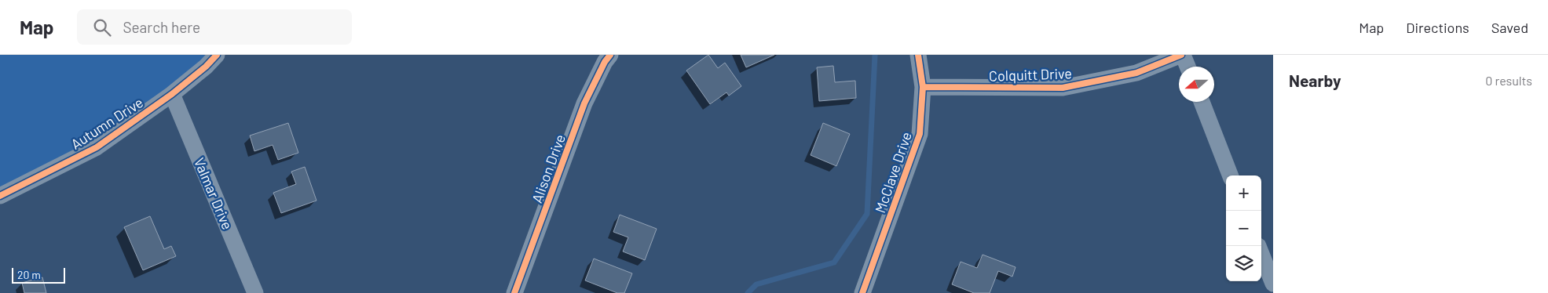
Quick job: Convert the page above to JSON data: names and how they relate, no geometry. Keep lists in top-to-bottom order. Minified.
{"streets":{"street":["Colquitt Drive","Autumn Drive","Alison Drive","McClave Drive","Valmar Drive"]},"crossings":[["Colquitt Drive","McClave Drive"],["Autumn Drive","Valmar Drive"]],"scale_bar":"20 m","north":"left","page":{"header":"Map","search":"Search here","nav":["Map","Directions","Saved"],"heading":["Nearby","0 results"],"map_buttons":["+","−"],"scale":"20 m"}}
